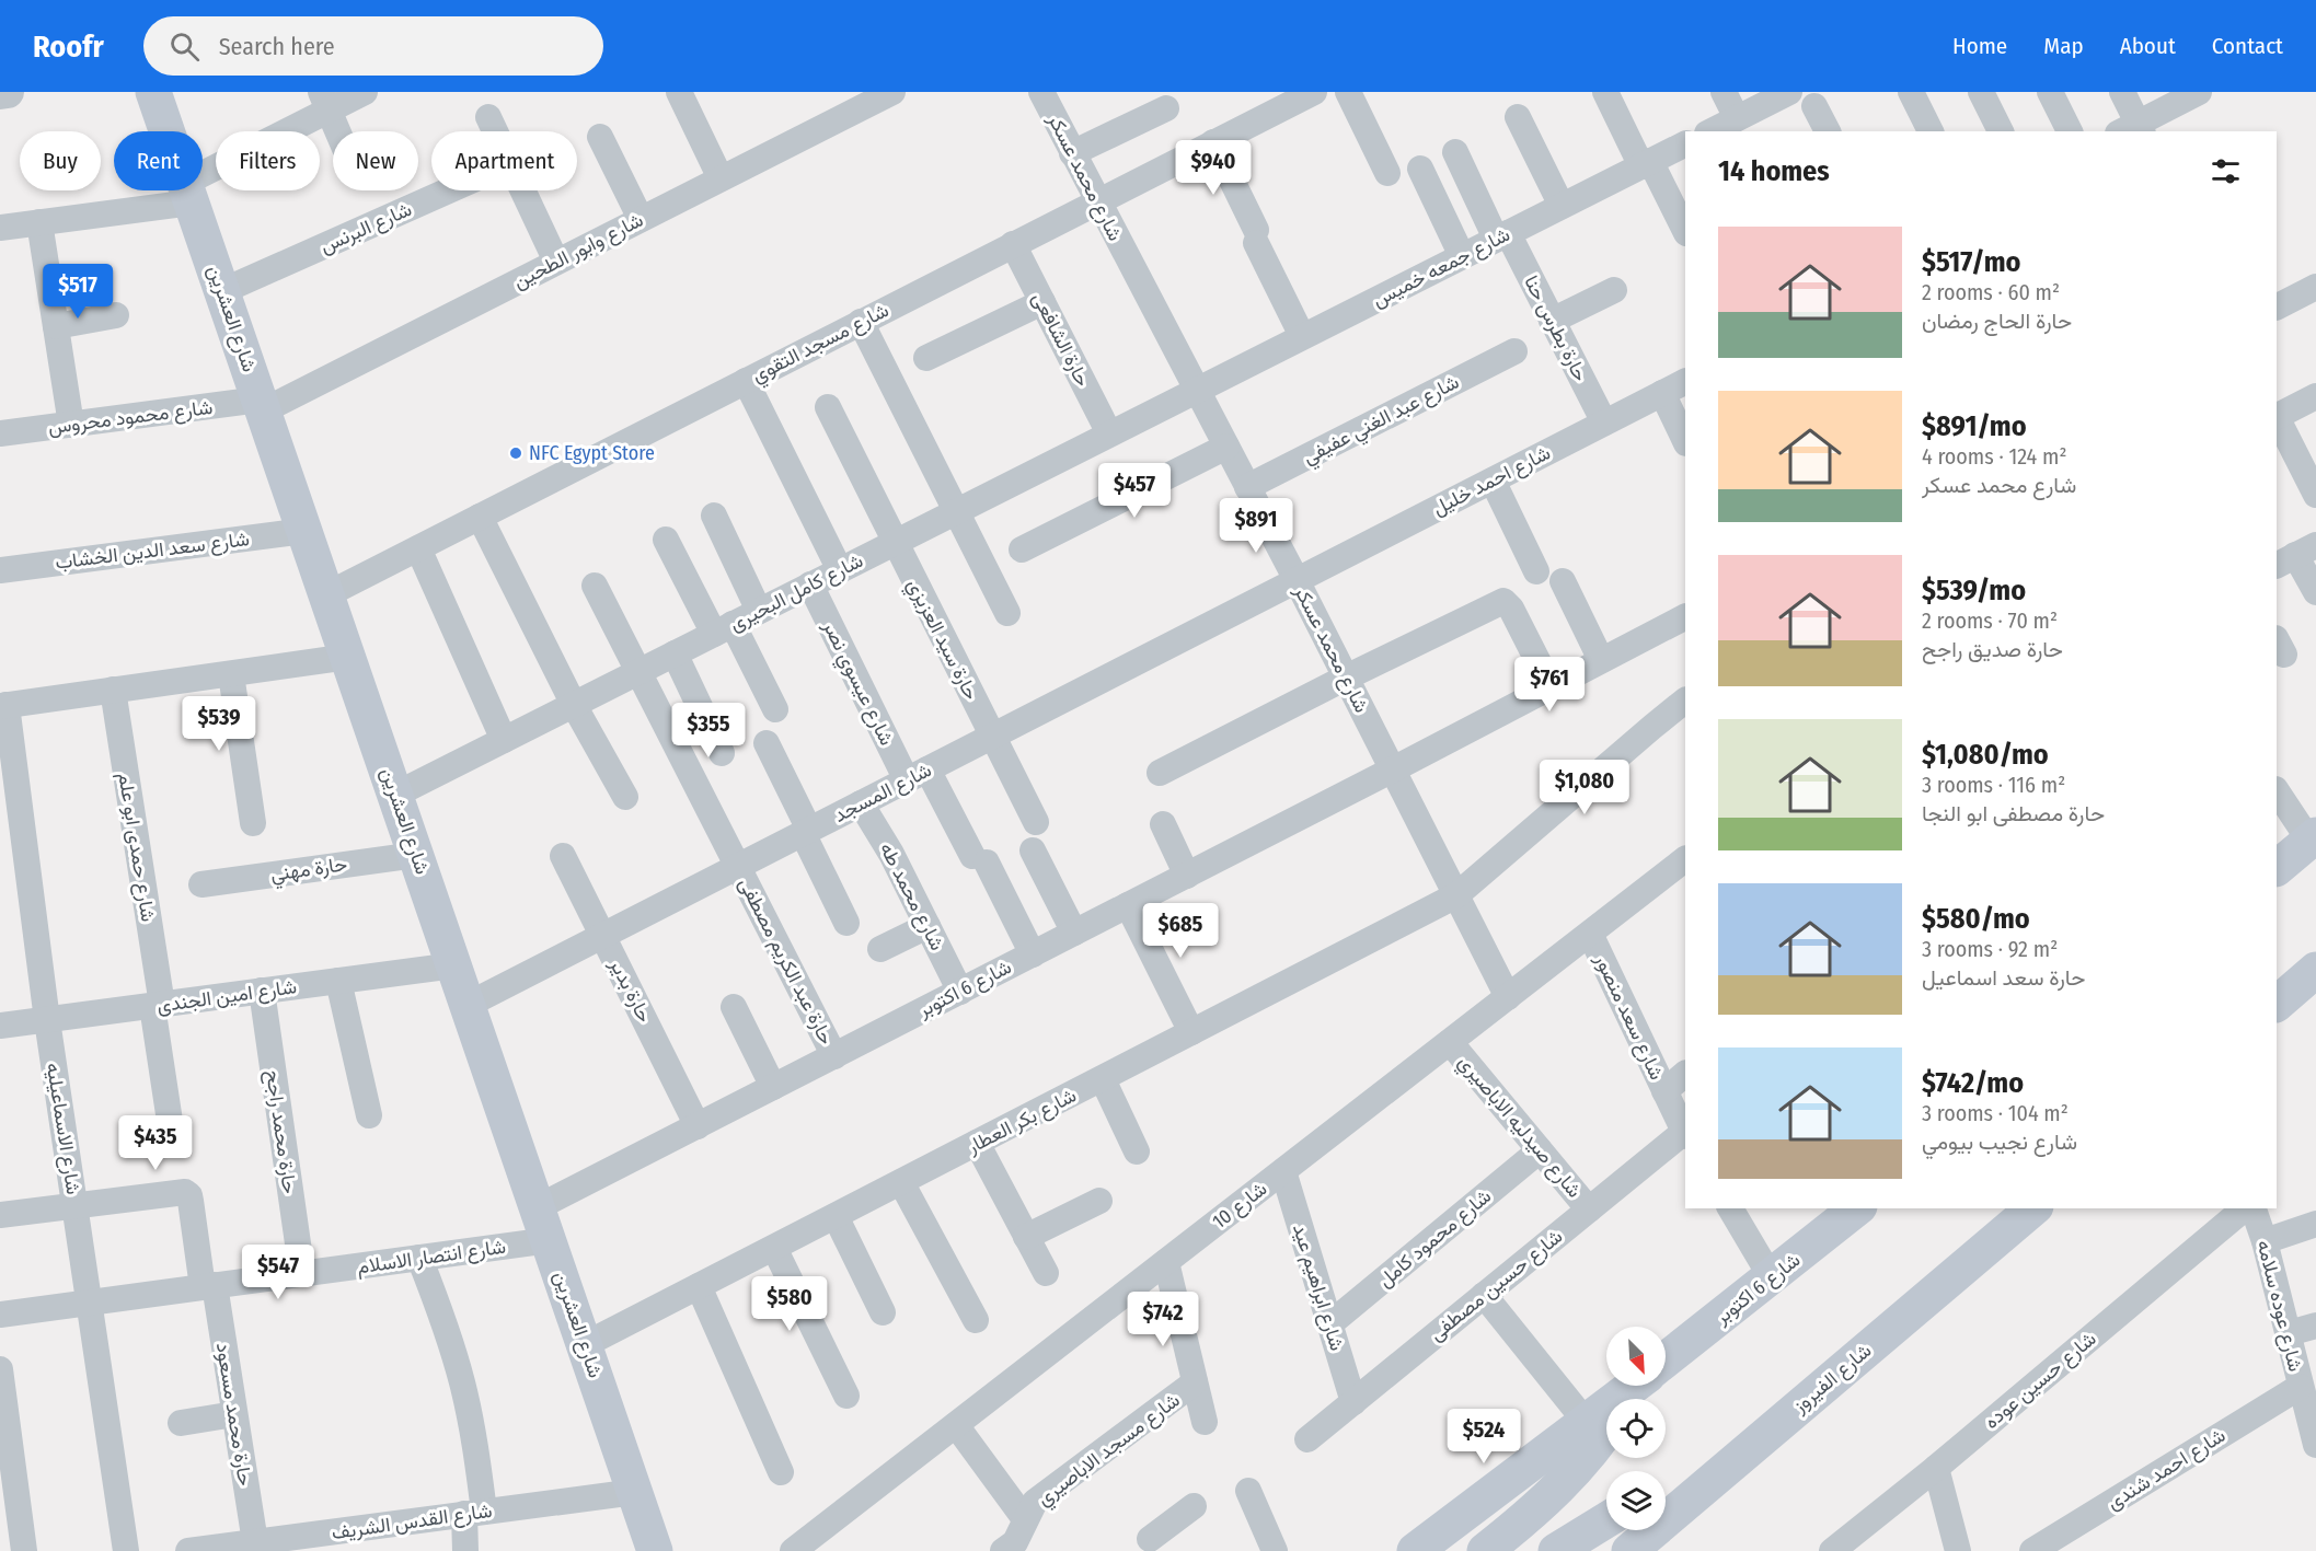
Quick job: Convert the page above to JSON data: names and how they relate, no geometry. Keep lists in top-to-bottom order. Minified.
{"streets":{"main road":["شارع العشرين","شارع 6 اكتوبر","شارع الفيروز"],"street":["شارع محمد عسكر","شارع البرنس","شارع وابور الطحين","شارع جمعه خميس","حارة بطرس حنا","حارة الشافعى","شارع مسجد التقوي","شارع محمود محروس","شارع عبد الغني عفيفي","شارع احمد خليل","شارع سعد الدين الخشاب","شارع كامل البحيرى","حارة سيد العزيزي","شارع عيسوي نصر","شارع المسجد","شارع حمدى ابو علم","حارة مهني","شارع محمد طه","حارة عبد الكريم مصطفى","حارة بدير","شارع امين الجندى","شارع سعد منصور","شارع بكر العطار","شارع صيدليه الاباصيري","شارع الاسماعيليه","حارة محمد راجح","شارع 10","شارع محمود كامل","شارع انتصار الاسلام","شارع حسين مصطفى","شارع ابراهيم عيد","شارع عوده سلامه","شارع حسين عوده","حارة محمد مسعود","شارع مسجد الاباصيري","شارع احمد شندى","شارع القدس الشريف"]},"crossings":[["شارع محمد عسكر","شارع جمعه خميس"],["شارع محمد عسكر","شارع مسجد التقوي"],["شارع محمد عسكر","شارع عبد الغني عفيفي"],["شارع محمد عسكر","شارع احمد خليل"],["شارع محمد عسكر","شارع كامل البحيرى"],["شارع محمد عسكر","شارع المسجد"],["شارع محمد عسكر","شارع 6 اكتوبر"],["شارع محمد عسكر","شارع بكر العطار"],["شارع محمد عسكر","شارع 10"],["شارع البرنس","شارع العشرين"],["شارع وابور الطحين","شارع العشرين"],["شارع وابور الطحين","شارع محمود محروس"],["شارع جمعه خميس","حارة بطرس حنا"],["شارع جمعه خميس","شارع كامل البحيرى"],["شارع العشرين","شارع مسجد التقوي"],["شارع العشرين","شارع محمود محروس"],["شارع العشرين","شارع سعد الدين الخشاب"],["شارع العشرين","شارع كامل البحيرى"],["شارع العشرين","شارع المسجد"],["شارع العشرين","حارة مهني"],["شارع العشرين","شارع 6 اكتوبر"],["شارع العشرين","شارع امين الجندى"],["شارع العشرين","شارع بكر العطار"],["شارع العشرين","شارع انتصار الاسلام"],["شارع العشرين","شارع القدس الشريف"],["حارة بطرس حنا","شارع احمد خليل"],["حارة الشافعى","شارع مسجد التقوي"],["حارة الشافعى","شارع كامل البحيرى"],["شارع احمد خليل","شارع المسجد"],["شارع كامل البحيرى","حارة سيد العزيزي"],["شارع كامل البحيرى","شارع عيسوي نصر"],["شارع كامل البحيرى","حارة عبد الكريم مصطفى"],["حارة سيد العزيزي","شارع المسجد"],["شارع عيسوي نصر","شارع المسجد"],["شارع عيسوي نصر","شارع 6 اكتوبر"],["شارع المسجد","شارع محمد طه"],["شارع المسجد","حارة عبد الكريم مصطفى"],["شارع المسجد","حارة بدير"],["شارع حمدى ابو علم","شارع امين الجندى"],["شارع محمد طه","شارع 6 اكتوبر"],["حارة عبد الكريم مصطفى","شارع 6 اكتوبر"],["شارع 6 اكتوبر","حارة بدير"],["شارع 6 اكتوبر","شارع انتصار الاسلام"],["شارع امين الجندى","شارع الاسماعيليه"],["شارع امين الجندى","حارة محمد راجح"],["شارع سعد منصور","شارع 10"],["شارع سعد منصور","شارع حسين مصطفى"],["شارع صيدليه الاباصيري","شارع 10"],["شارع صيدليه الاباصيري","شارع محمود كامل"],["شارع صيدليه الاباصيري","شارع حسين مصطفى"],["شارع الاسماعيليه","شارع انتصار الاسلام"],["شارع الاسماعيليه","حارة محمد مسعود"],["حارة محمد راجح","شارع انتصار الاسلام"],["شارع 10","شارع ابراهيم عيد"],["شارع محمود كامل","شارع ابراهيم عيد"],["شارع انتصار الاسلام","حارة محمد مسعود"],["شارع حسين مصطفى","شارع ابراهيم عيد"],["شارع عوده سلامه","شارع احمد شندى"],["حارة محمد مسعود","شارع القدس الشريف"]],"places":["NFC Egypt Store"],"north":"bottom right","page":{"header":"Roofr","search":"Search here","nav":["Home","Map","About","Contact"],"chip":["Buy","Rent","Filters","New","Apartment"],"heading":"14 homes","price":["$940","$517","$457","$891","$761","$539","$355","$1,080","$685","$435","$547","$580","$742","$524"],"list":[{"name":"$517/mo","note":"2 rooms · 60 m² · حارة الحاج رمضان"},{"name":"$891/mo","note":"4 rooms · 124 m² · شارع محمد عسكر"},{"name":"$539/mo","note":"2 rooms · 70 m² · حارة صديق راجح"},{"name":"$1,080/mo","note":"3 rooms · 116 m² · حارة مصطفى ابو النجا"},{"name":"$580/mo","note":"3 rooms · 92 m² · حارة سعد اسماعيل"},{"name":"$742/mo","note":"3 rooms · 104 m² · شارع نجيب بيومي"}]}}
